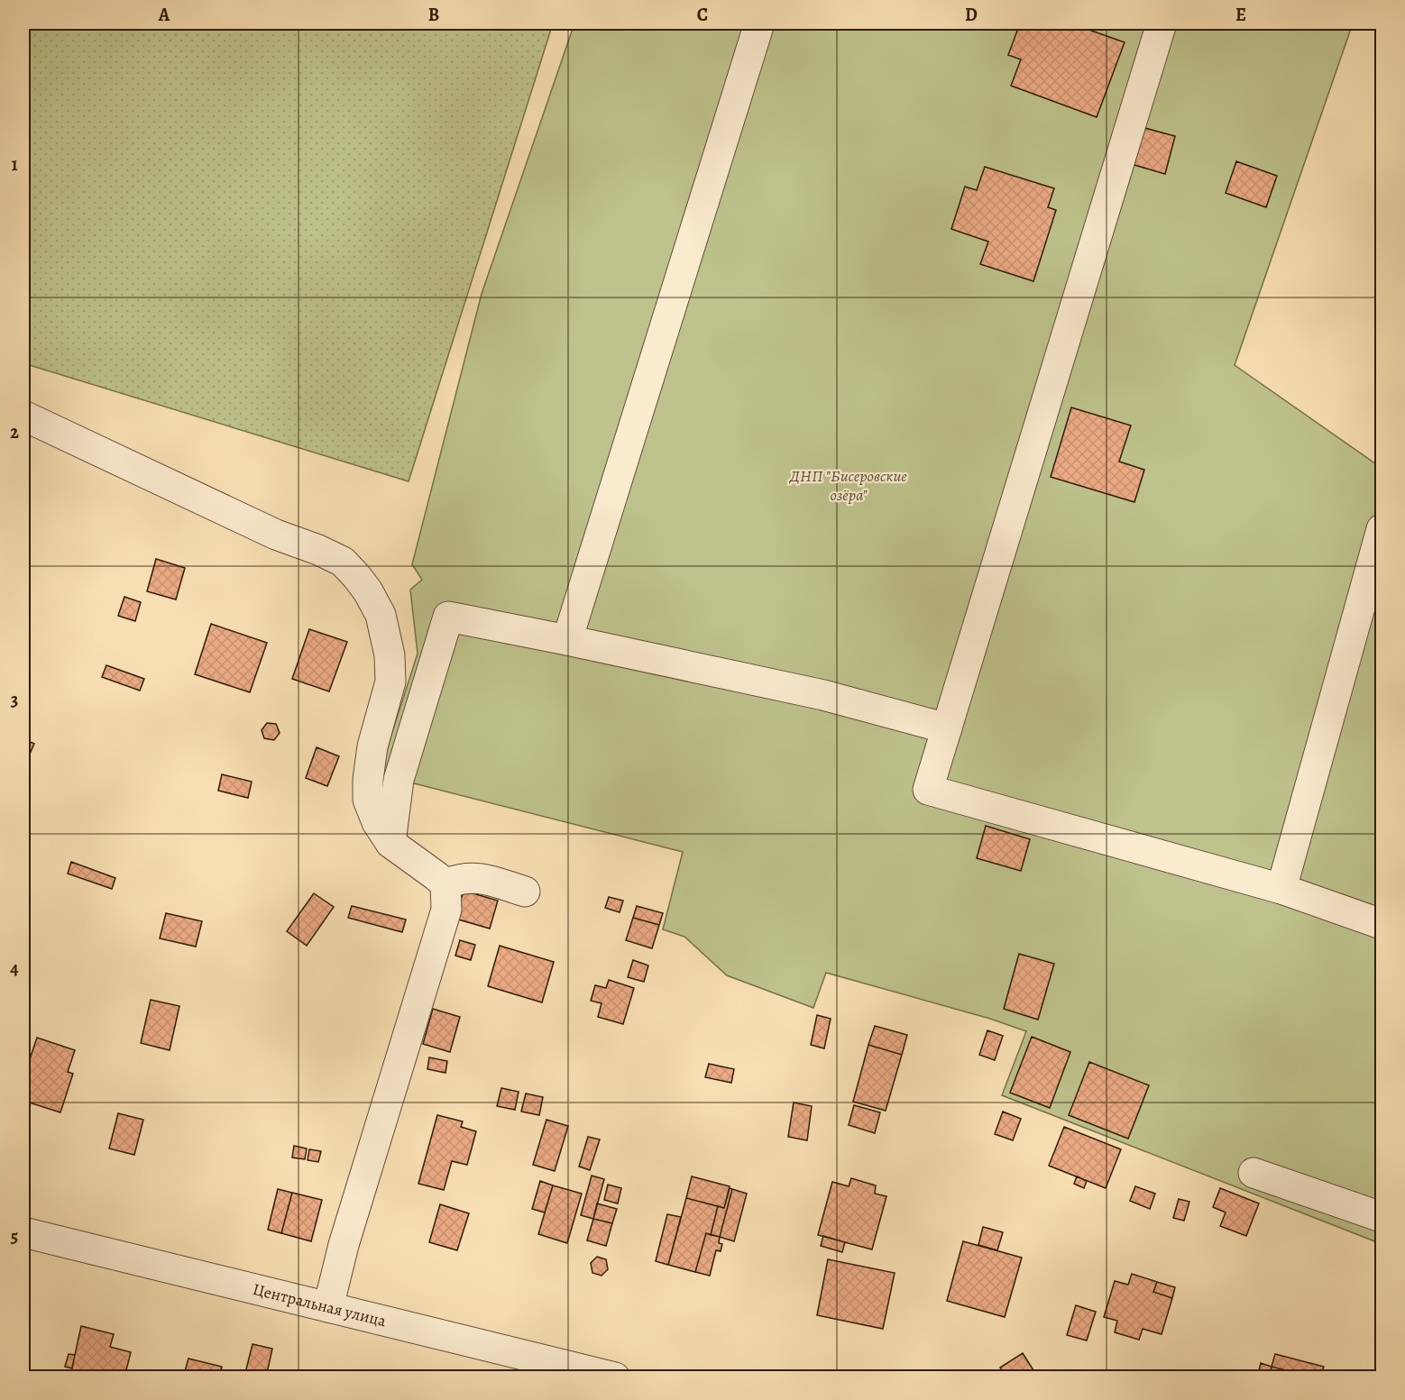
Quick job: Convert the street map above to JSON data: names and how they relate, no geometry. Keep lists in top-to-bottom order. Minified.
{"streets":{"street":["Центральная улица"]},"parks":["ДНП \"Бисеровские озёра\""],"grid":{"columns":["A","B","C","D","E"],"rows":["1","2","3","4","5"]}}
